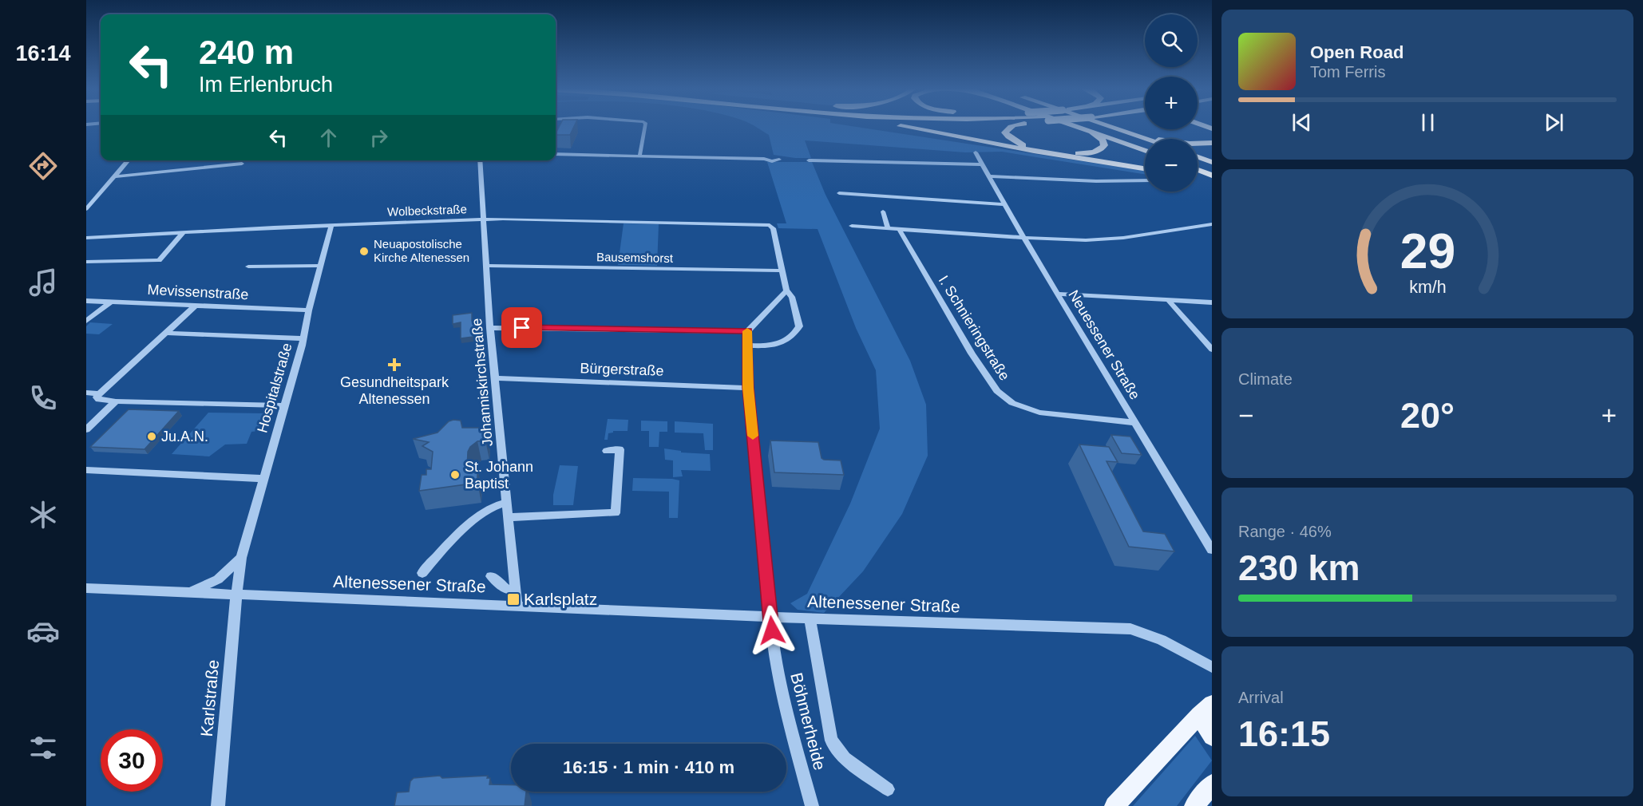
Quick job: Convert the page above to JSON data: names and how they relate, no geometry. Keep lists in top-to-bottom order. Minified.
{"streets":{"street":["Wolbeckstraße","Bausemshorst","Mevissenstraße","I. Schnieringstraße","Neuessener Straße","Bürgerstraße","Johanniskirchstraße","Hospitalstraße","Altenessener Straße","Karlstraße","Böhmerheide"]},"crossings":[["Wolbeckstraße","Bausemshorst"],["Wolbeckstraße","Johanniskirchstraße"],["Wolbeckstraße","Hospitalstraße"],["Bausemshorst","Johanniskirchstraße"],["Mevissenstraße","Hospitalstraße"],["I. Schnieringstraße","Neuessener Straße"],["Bürgerstraße","Johanniskirchstraße"],["Bürgerstraße","Böhmerheide"],["Johanniskirchstraße","Altenessener Straße"],["Hospitalstraße","Altenessener Straße"],["Hospitalstraße","Karlstraße"],["Altenessener Straße","Karlstraße"],["Altenessener Straße","Böhmerheide"]],"places":{"other":["Neuapostolische Kirche Altenessen","Ju.A.N.","St. Johann Baptist"],"health":["Gesundheitspark Altenessen"],"transit":["Karlsplatz"]},"page":{"tabs":"16:14","map_buttons":["+","−"],"turn":["240 m","Im Erlenbruch"],"song":["Open Road","Tom Ferris"],"tile":["Climate",["Range · 46%","230 km"],["Arrival","16:15"]],"heat":["−","20°","+"],"limit":"30","trip":"16:15 · 1 min · 410 m","gauge":["29","km/h"]}}
